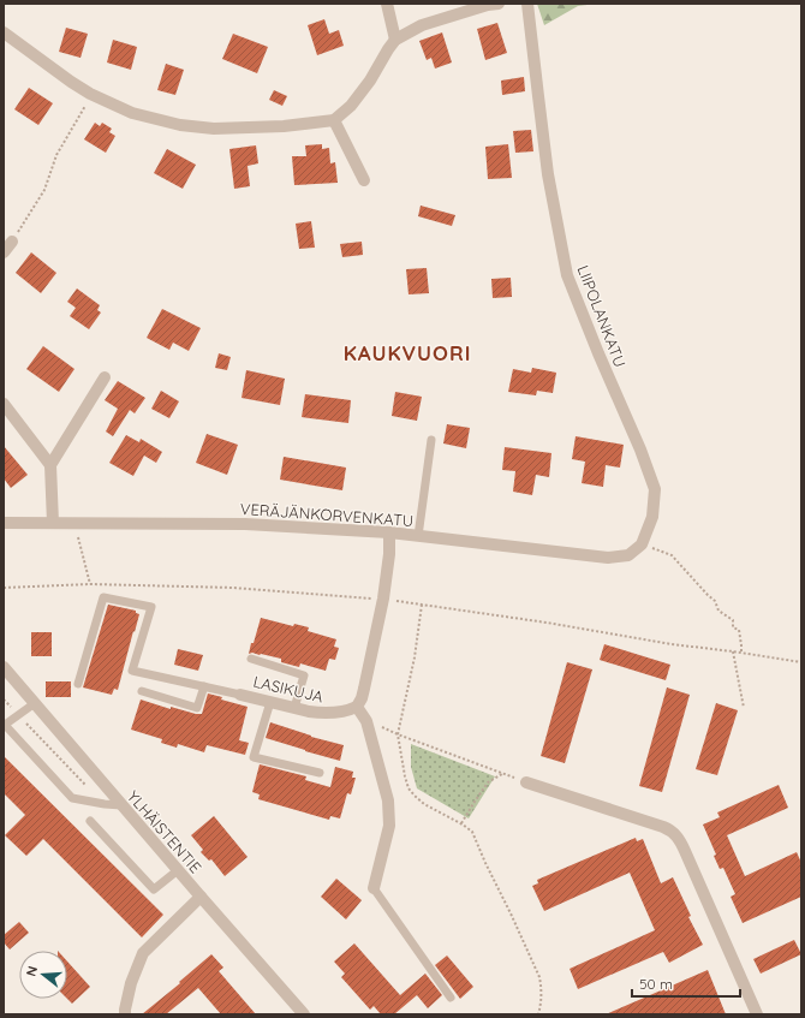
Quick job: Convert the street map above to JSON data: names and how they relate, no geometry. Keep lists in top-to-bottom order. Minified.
{"streets":{"street":["LIIPOLANKATU","VERÄJÄNKORVENKATU","LASIKUJA","YLHÄISTENTIE"]},"crossings":[["LIIPOLANKATU","VERÄJÄNKORVENKATU"]],"districts":["KAUKVUORI"],"scale_bar":"50 m","north":"left"}
